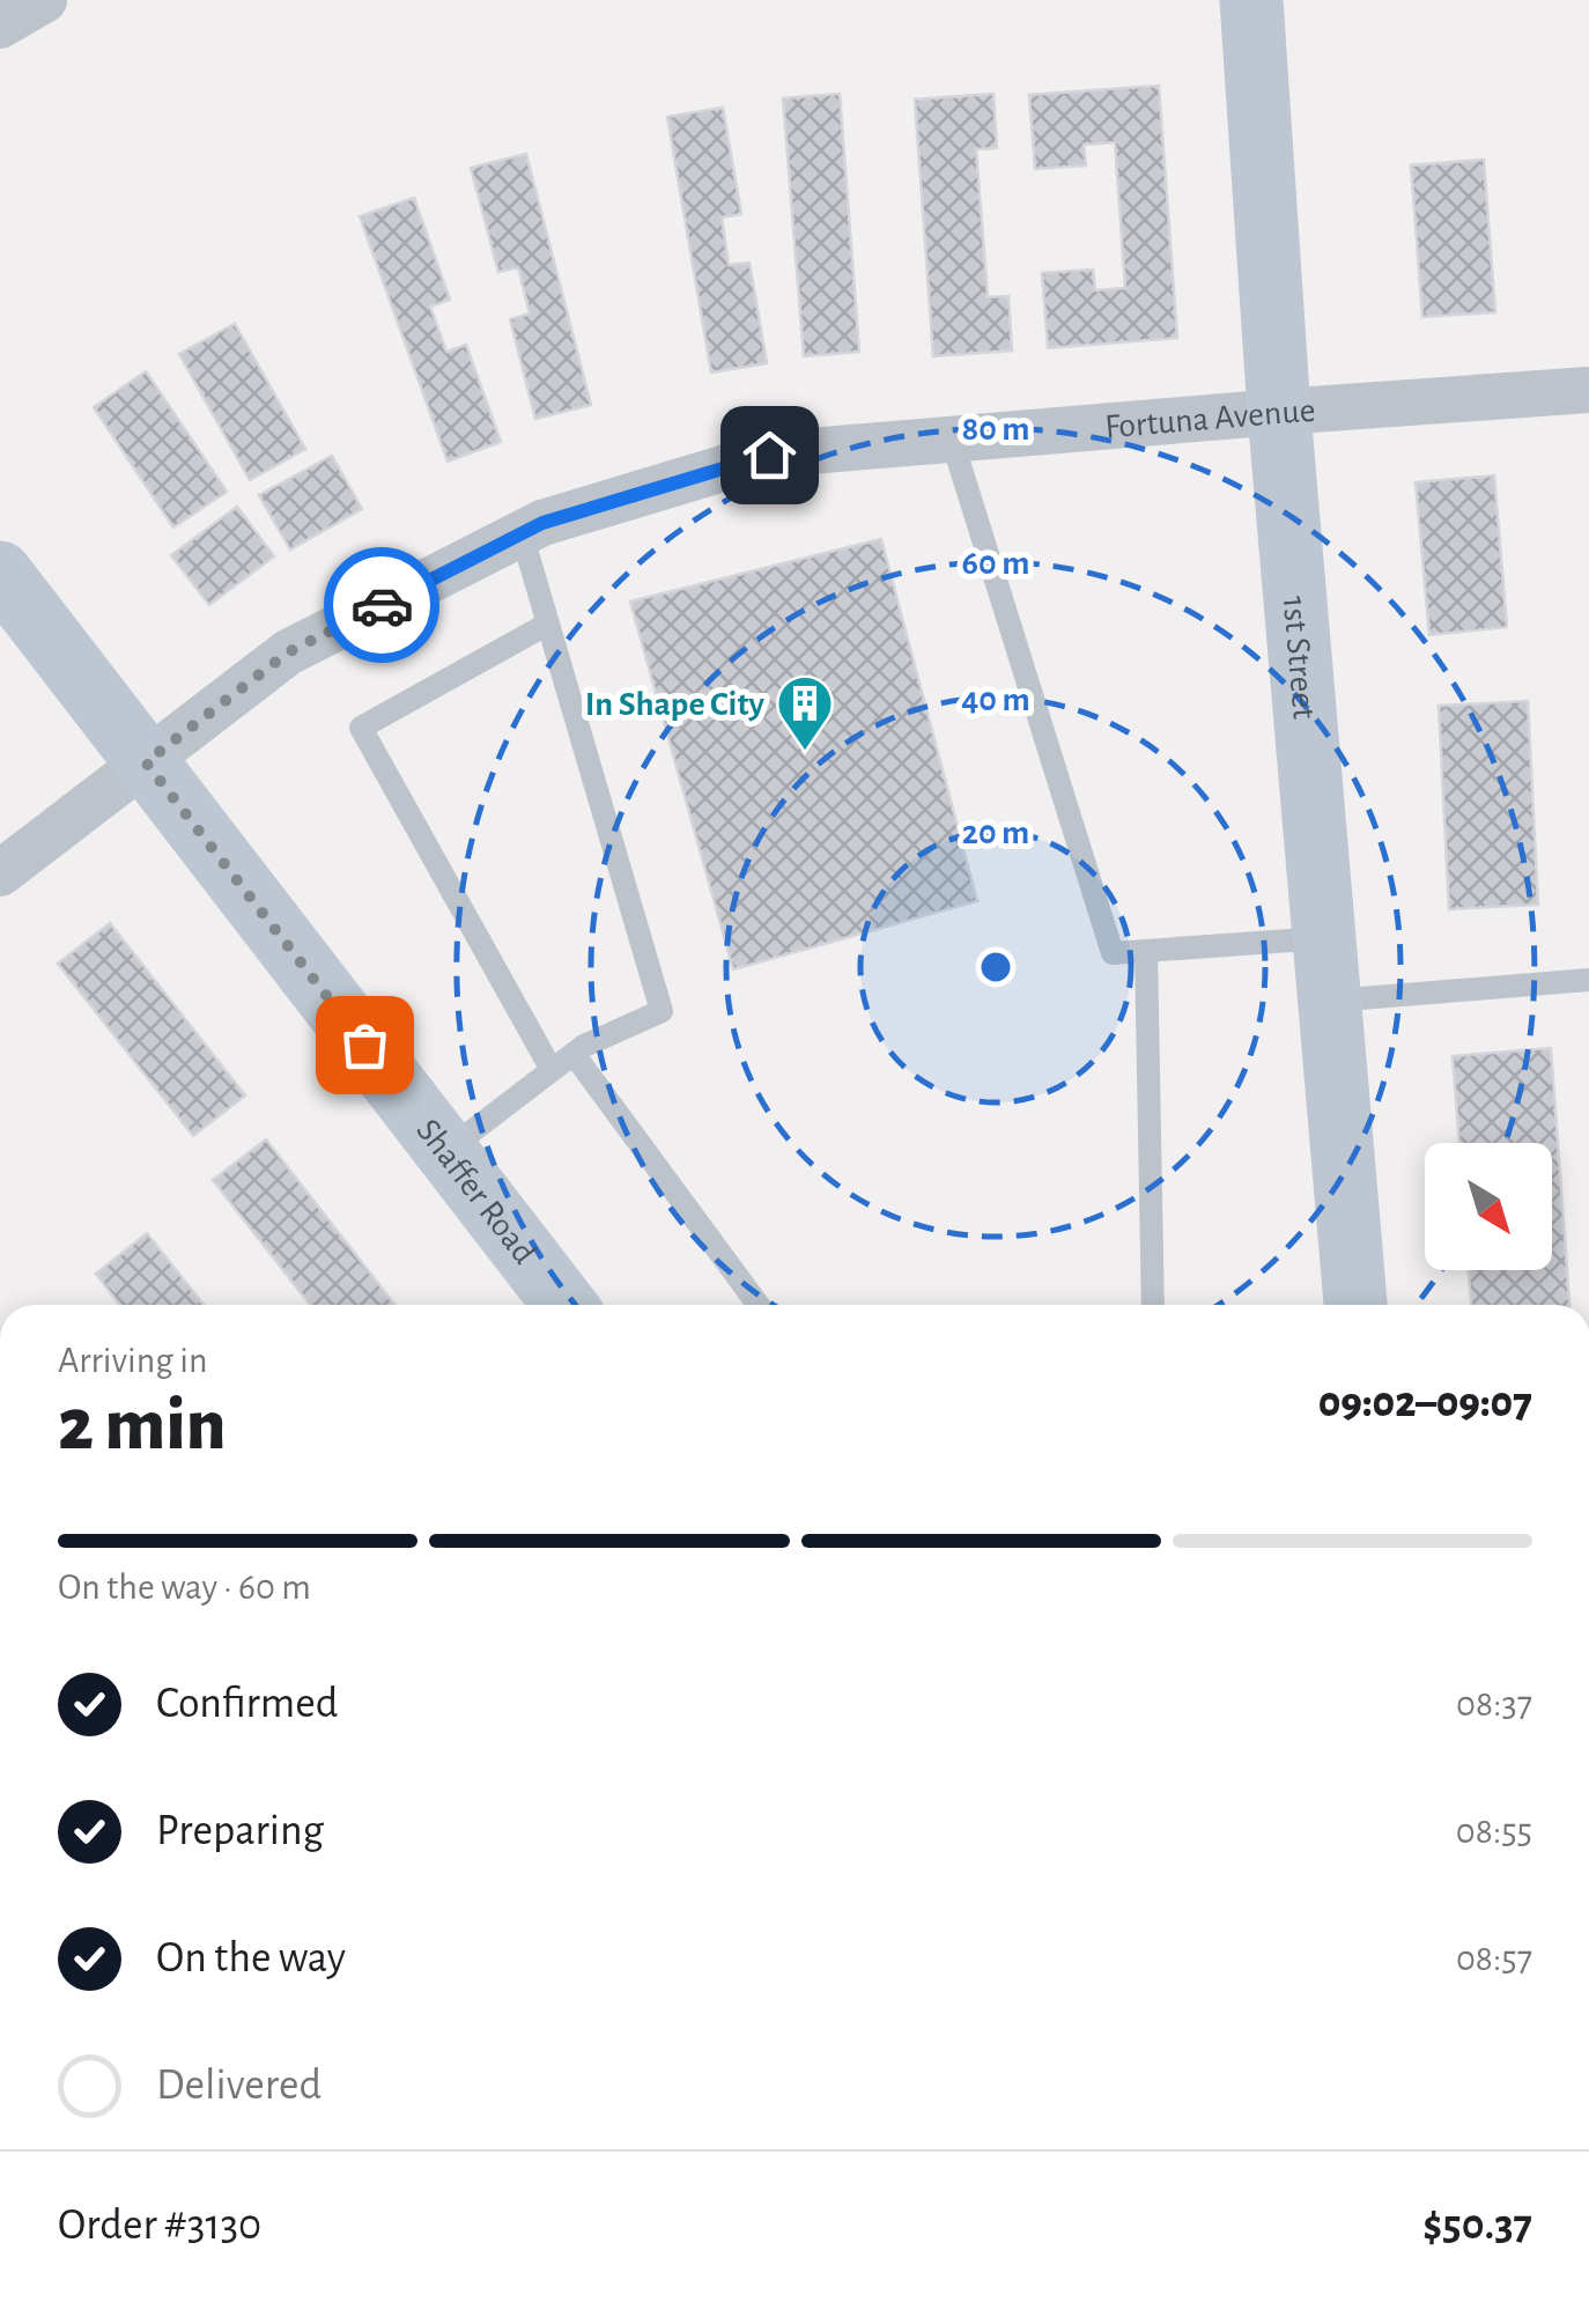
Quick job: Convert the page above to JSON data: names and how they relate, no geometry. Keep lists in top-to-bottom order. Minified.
{"streets":{"street":["Fortuna Avenue","1st Street","Shaffer Road"]},"crossings":[["Fortuna Avenue","1st Street"],["Fortuna Avenue","Shaffer Road"]],"places":{"building":["In Shape City"]},"north":"bottom right","page":{"heading":["2 min","Arriving in","09:02–09:07"],"panel":["Order #3130","$50.37"],"bar":"On the way · 60 m","list":[["Confirmed","08:37"],["Preparing","08:55"],["On the way","08:57"],"Delivered"]},"rings":["80 m","60 m","40 m","20 m"]}
